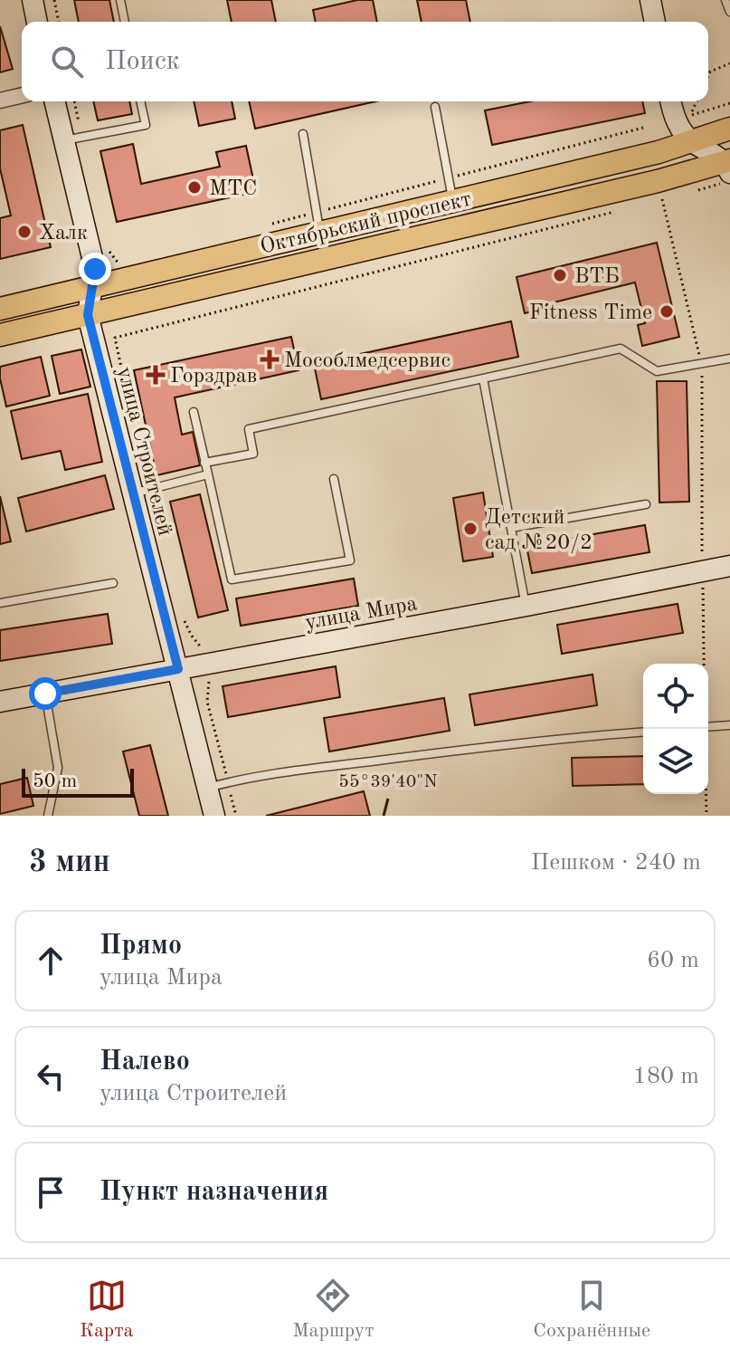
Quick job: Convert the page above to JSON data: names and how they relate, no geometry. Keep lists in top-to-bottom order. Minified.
{"streets":{"main road":["Октябрьский проспект"],"street":["улица Строителей","улица Мира"]},"crossings":[["Октябрьский проспект","улица Строителей"],["улица Строителей","улица Мира"]],"places":{"other":["МТС","Халк","ВТБ","Fitness Time","Детский сад №20/2"],"health":["Мособлмедсервис","Горздрав"]},"scale_bar":"50 m","page":{"search":"Поиск","scale":"50 m","heading":["3 мин","Пешком · 240 m"],"list":[["Прямо","улица Мира","60 m"],["Налево","улица Строителей","180 m"],"Пункт назначения"],"nav":["Карта","Маршрут","Сохранённые"]},"coordinates":["55°39'40\"N"]}
